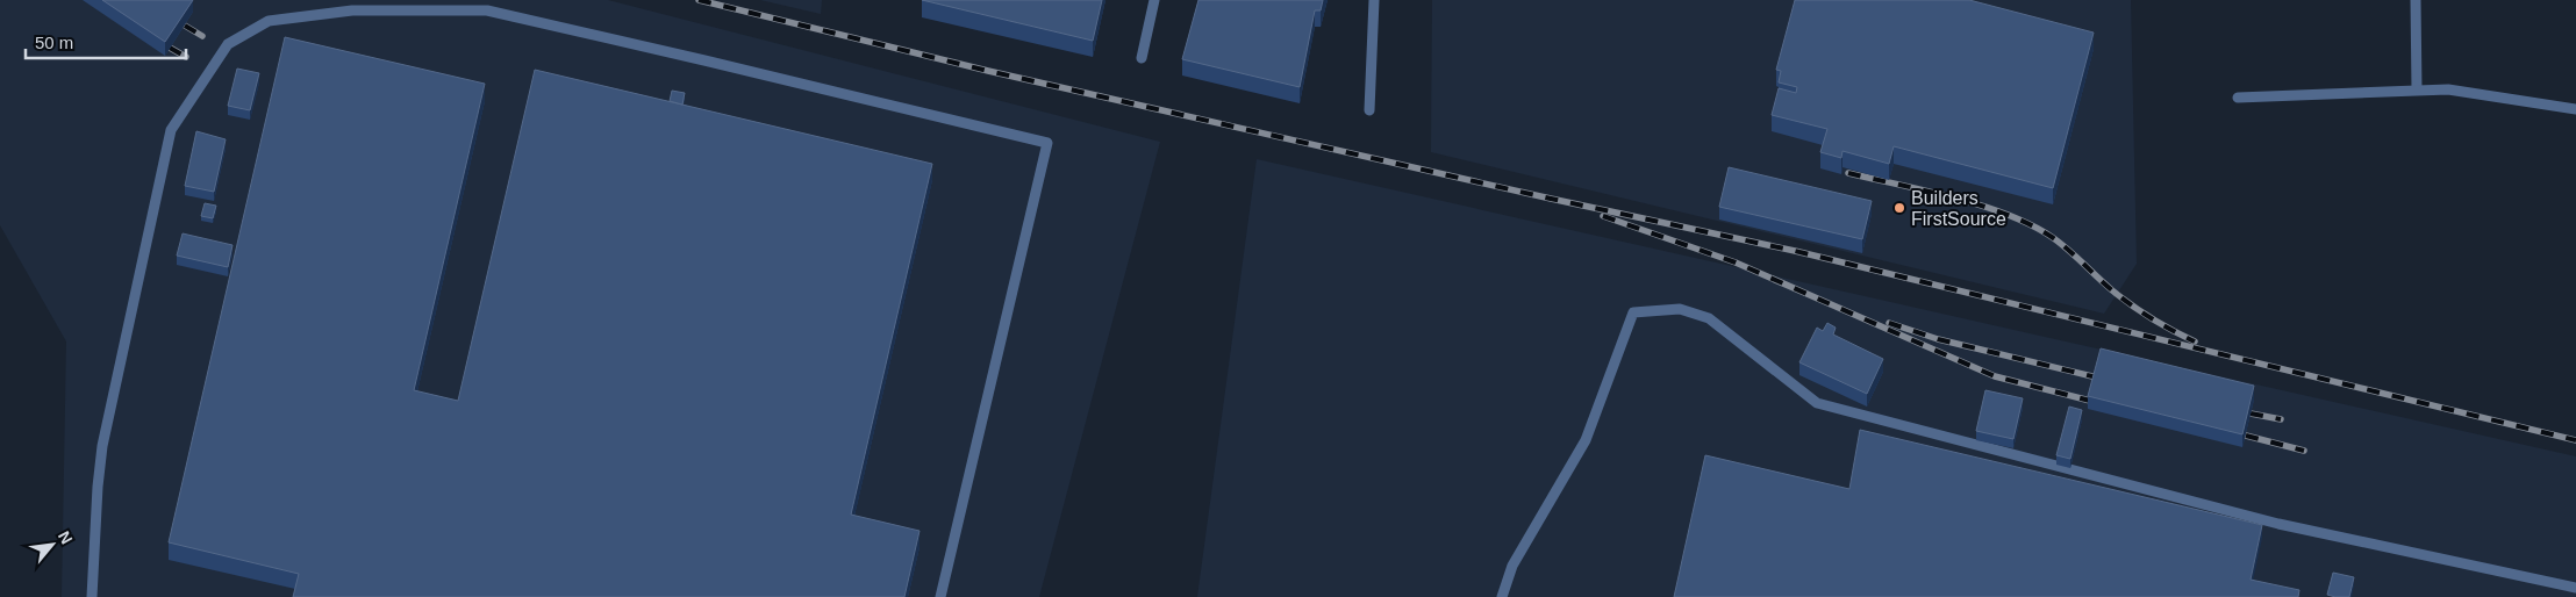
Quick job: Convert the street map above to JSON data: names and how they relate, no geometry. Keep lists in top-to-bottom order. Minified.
{"places":["Builders FirstSource"],"scale_bar":"50 m","north":"top right"}
